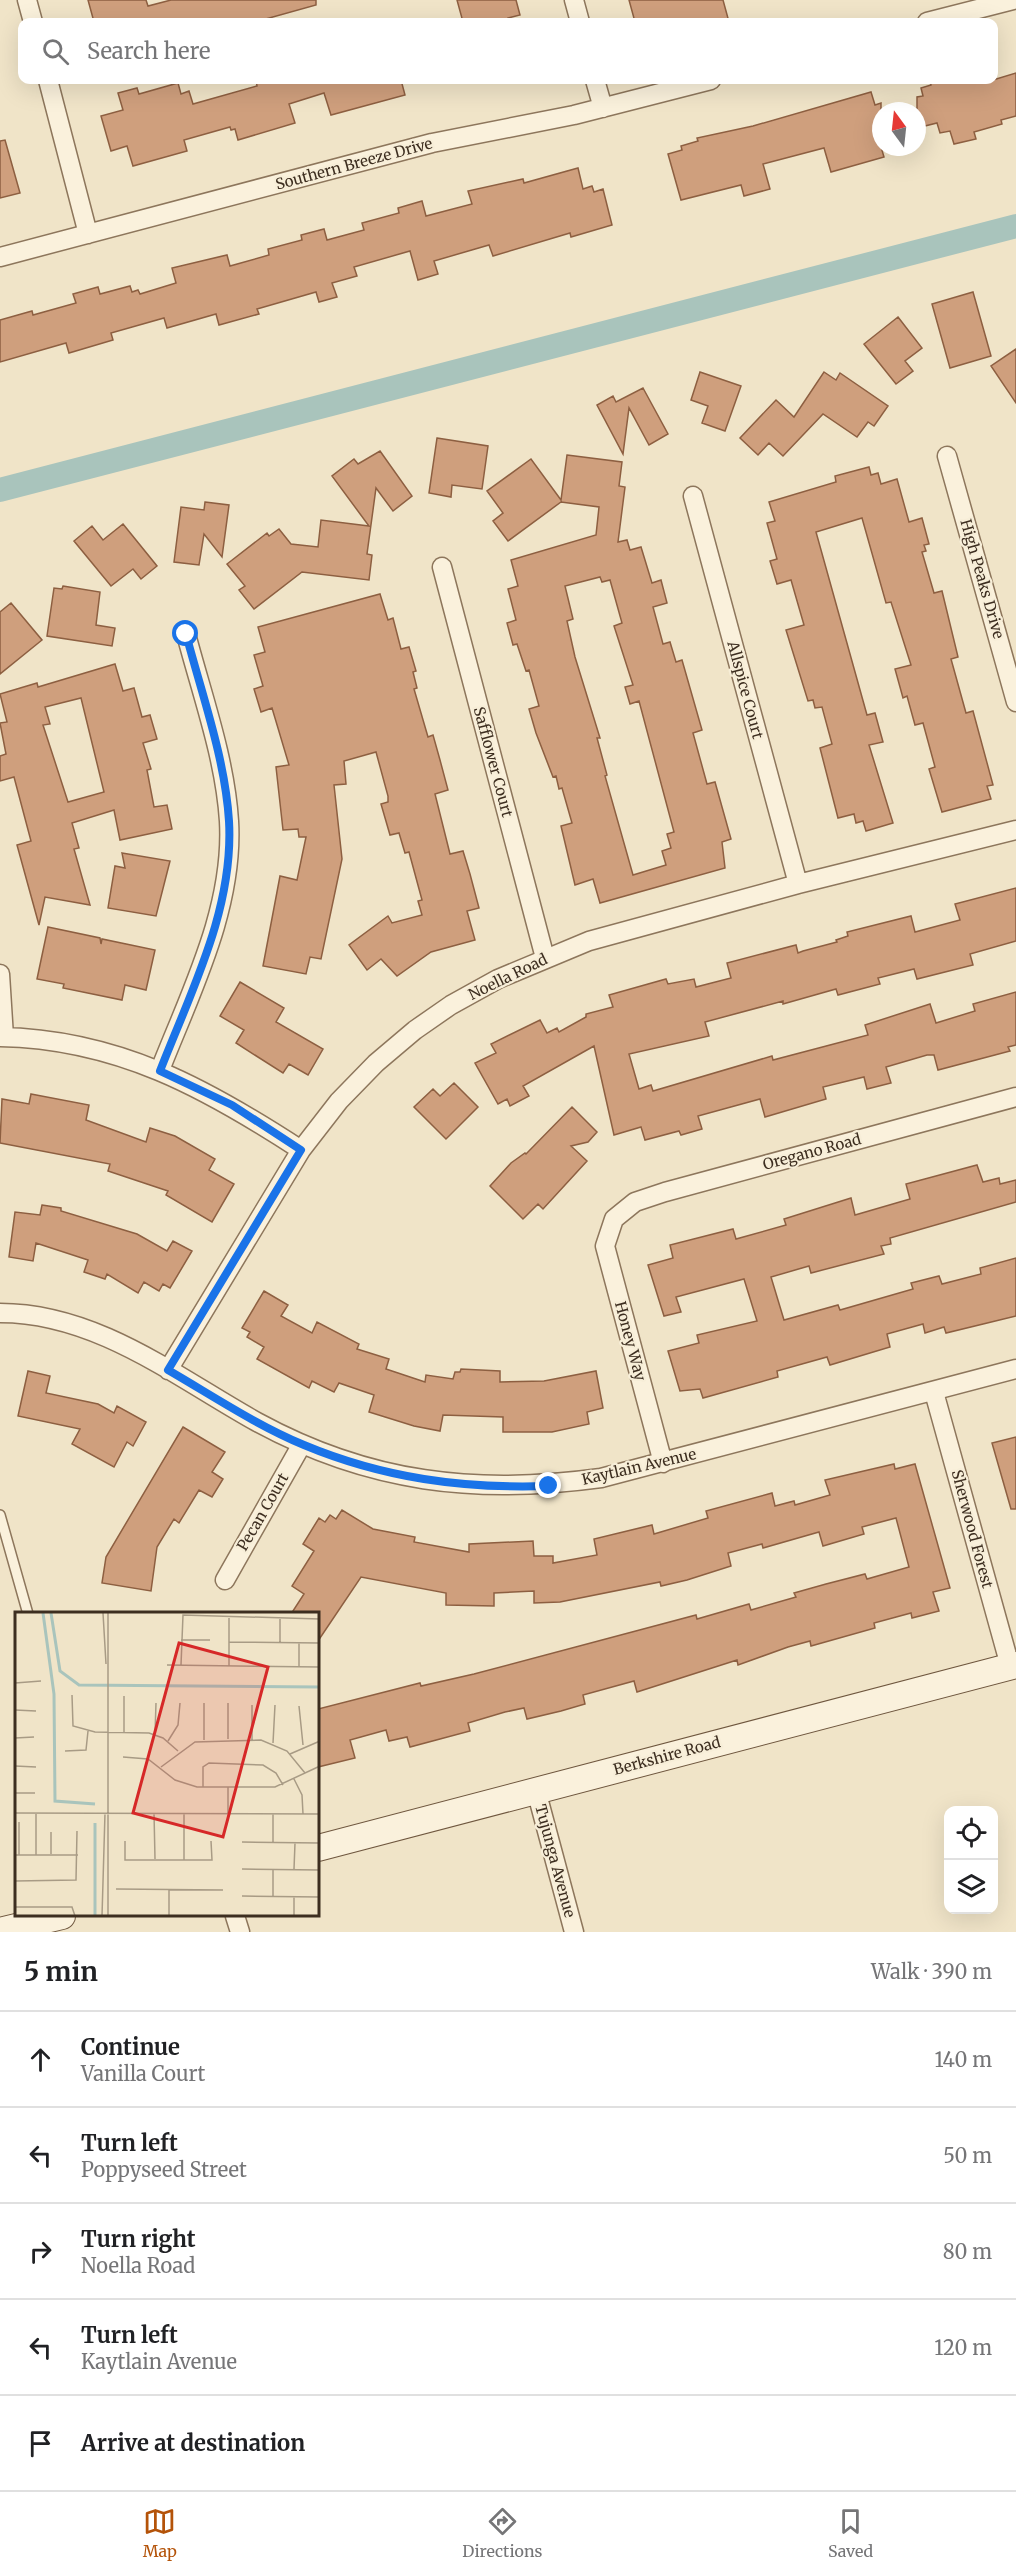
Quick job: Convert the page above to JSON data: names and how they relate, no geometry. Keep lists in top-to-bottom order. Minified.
{"streets":{"street":["Southern Breeze Drive","High Peaks Drive","Allspice Court","Safflower Court","Noella Road","Oregano Road","Honey Way","Kaytlain Avenue","Pecan Court","Sherwood Forest","Berkshire Road","Tujunga Avenue"]},"crossings":[["Allspice Court","Noella Road"],["Safflower Court","Noella Road"],["Noella Road","Kaytlain Avenue"],["Oregano Road","Honey Way"],["Honey Way","Kaytlain Avenue"],["Kaytlain Avenue","Pecan Court"],["Kaytlain Avenue","Sherwood Forest"],["Sherwood Forest","Berkshire Road"],["Berkshire Road","Tujunga Avenue"]],"north":"top","page":{"search":"Search here","heading":["5 min","Walk · 390 m"],"list":[["Continue","Vanilla Court","140 m"],["Turn left","Poppyseed Street","50 m"],["Turn right","Noella Road","80 m"],["Turn left","Kaytlain Avenue","120 m"],"Arrive at destination"],"nav":["Map","Directions","Saved"]}}
